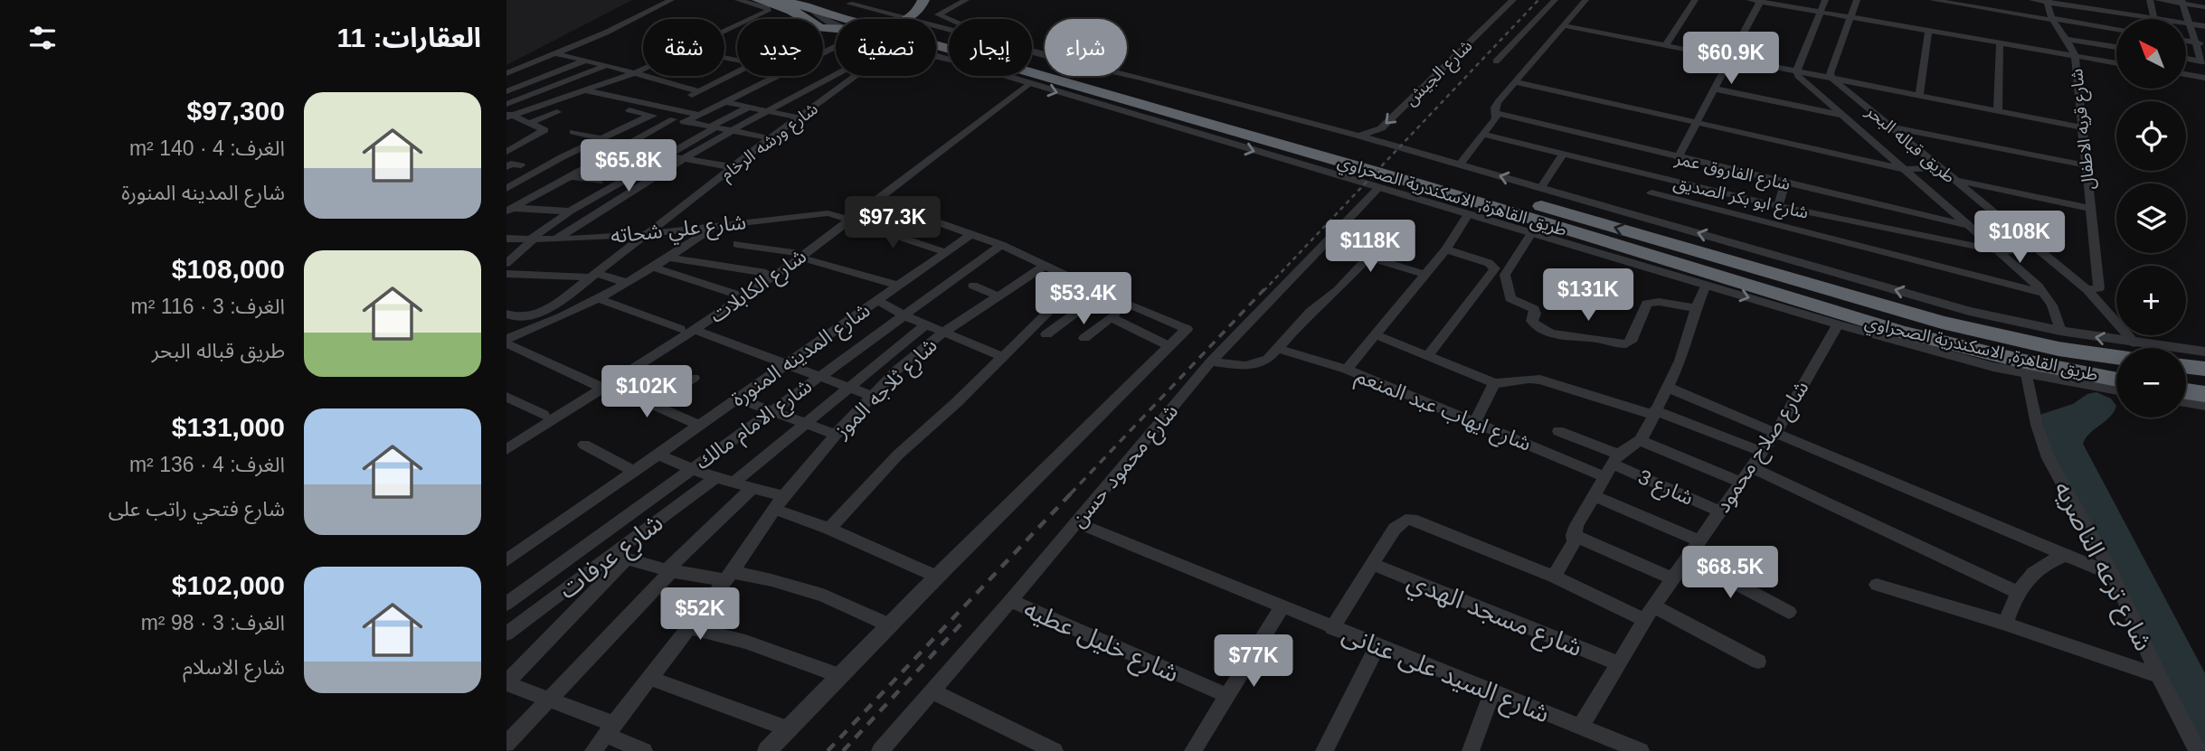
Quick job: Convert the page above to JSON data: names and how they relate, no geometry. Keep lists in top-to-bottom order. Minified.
{"streets":{"highway":["طريق القاهرة, الاسكندرية الصحراوي"],"street":["شارع الجيش","شارع قريه الاطفال","شارع ورشه الرخام","طريق قباله البحر","شارع الفاروق عمر","شارع ابو بكر الصديق","شارع علي شحاته","شارع الكابلات","شارع المدينه المنورة","شارع ثلاجه الموز","شارع ايهاب عبد المنعم","شارع الامام مالك","شارع صلاح محمود","شارع محمود حسن","شارع 3","شارع عرفات","شارع ترعه الناصريه","شارع مسجد الهدي","شارع خليل عطيه","شارع السيد على عنانى"]},"crossings":[["شارع قريه الاطفال","طريق قباله البحر"],["شارع ورشه الرخام","شارع علي شحاته"],["طريق قباله البحر","شارع الفاروق عمر"],["طريق قباله البحر","شارع ابو بكر الصديق"],["شارع علي شحاته","شارع الكابلات"],["شارع علي شحاته","شارع المدينه المنورة"],["شارع صلاح محمود","شارع 3"],["شارع صلاح محمود","شارع مسجد الهدي"],["شارع صلاح محمود","شارع السيد على عنانى"],["شارع محمود حسن","شارع خليل عطيه"],["شارع محمود حسن","شارع السيد على عنانى"]],"north":"top left","page":{"heading":"العقارات: 11","map_buttons":["+","−"],"chip":["شراء","إيجار","تصفية","جديد","شقة"],"price":["$60.9K","$65.8K","$97.3K","$108K","$118K","$131K","$53.4K","$102K","$68.5K","$52K","$77K"],"list":[{"name":"$97,300","note":"الغرف: 4 · 140 m² · شارع المدينه المنورة"},{"name":"$108,000","note":"الغرف: 3 · 116 m² · طريق قباله البحر"},{"name":"$131,000","note":"الغرف: 4 · 136 m² · شارع فتحي راتب على"},{"name":"$102,000","note":"الغرف: 3 · 98 m² · شارع الاسلام"}]}}
